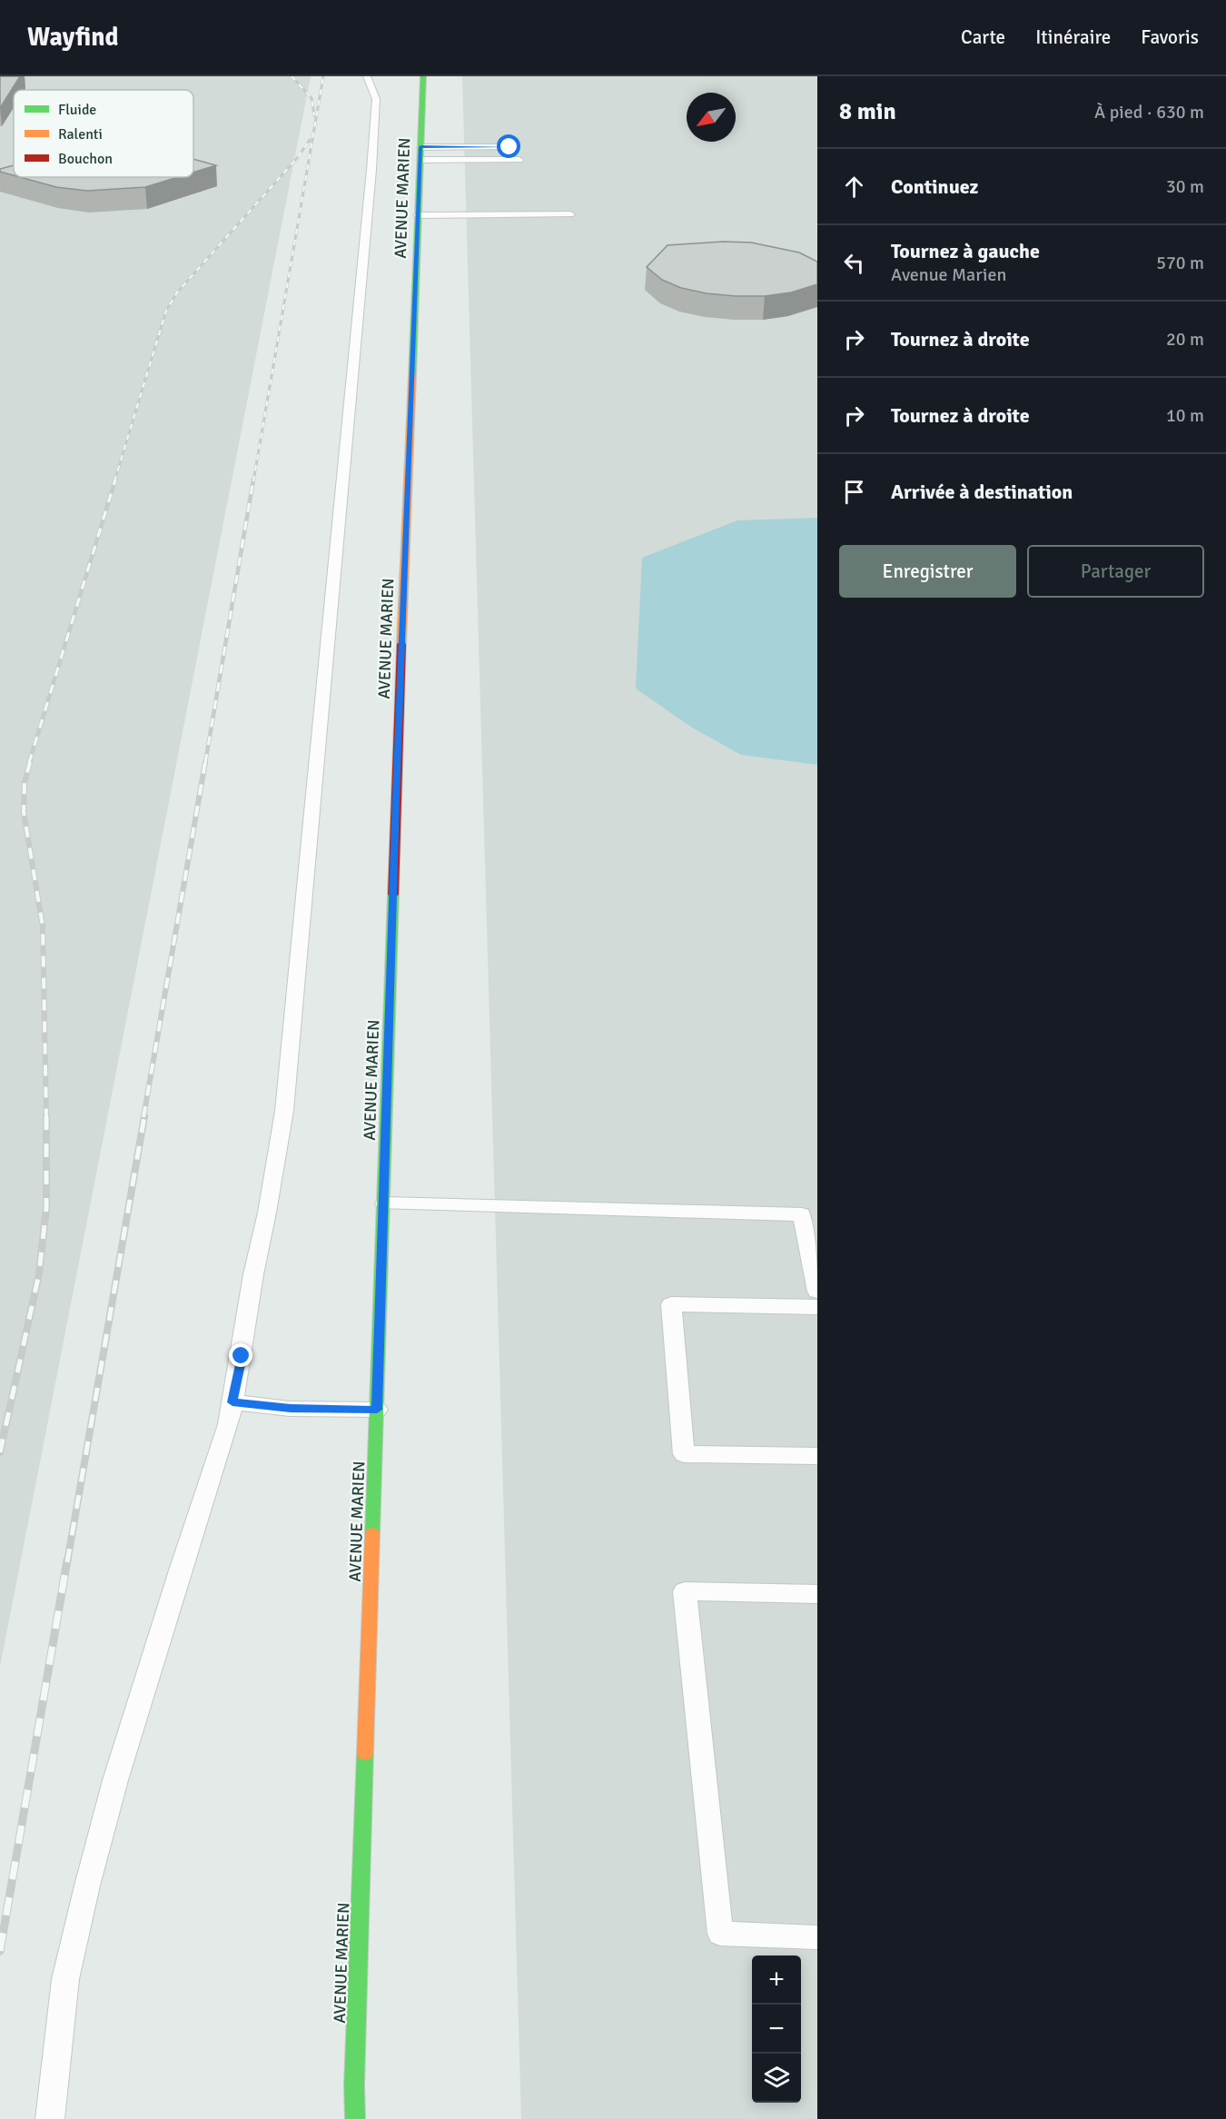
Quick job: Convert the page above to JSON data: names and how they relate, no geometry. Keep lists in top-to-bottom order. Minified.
{"streets":{"street":["AVENUE MARIEN"]},"legend":["Fluide","Ralenti","Bouchon"],"north":"bottom left","page":{"header":"Wayfind","nav":["Carte","Itinéraire","Favoris"],"heading":["8 min","À pied · 630 m"],"list":[["Continuez","30 m"],["Tournez à gauche","Avenue Marien","570 m"],["Tournez à droite","20 m"],["Tournez à droite","10 m"],"Arrivée à destination"],"buttons":["Enregistrer","Partager"],"map_buttons":["+","−"]}}
